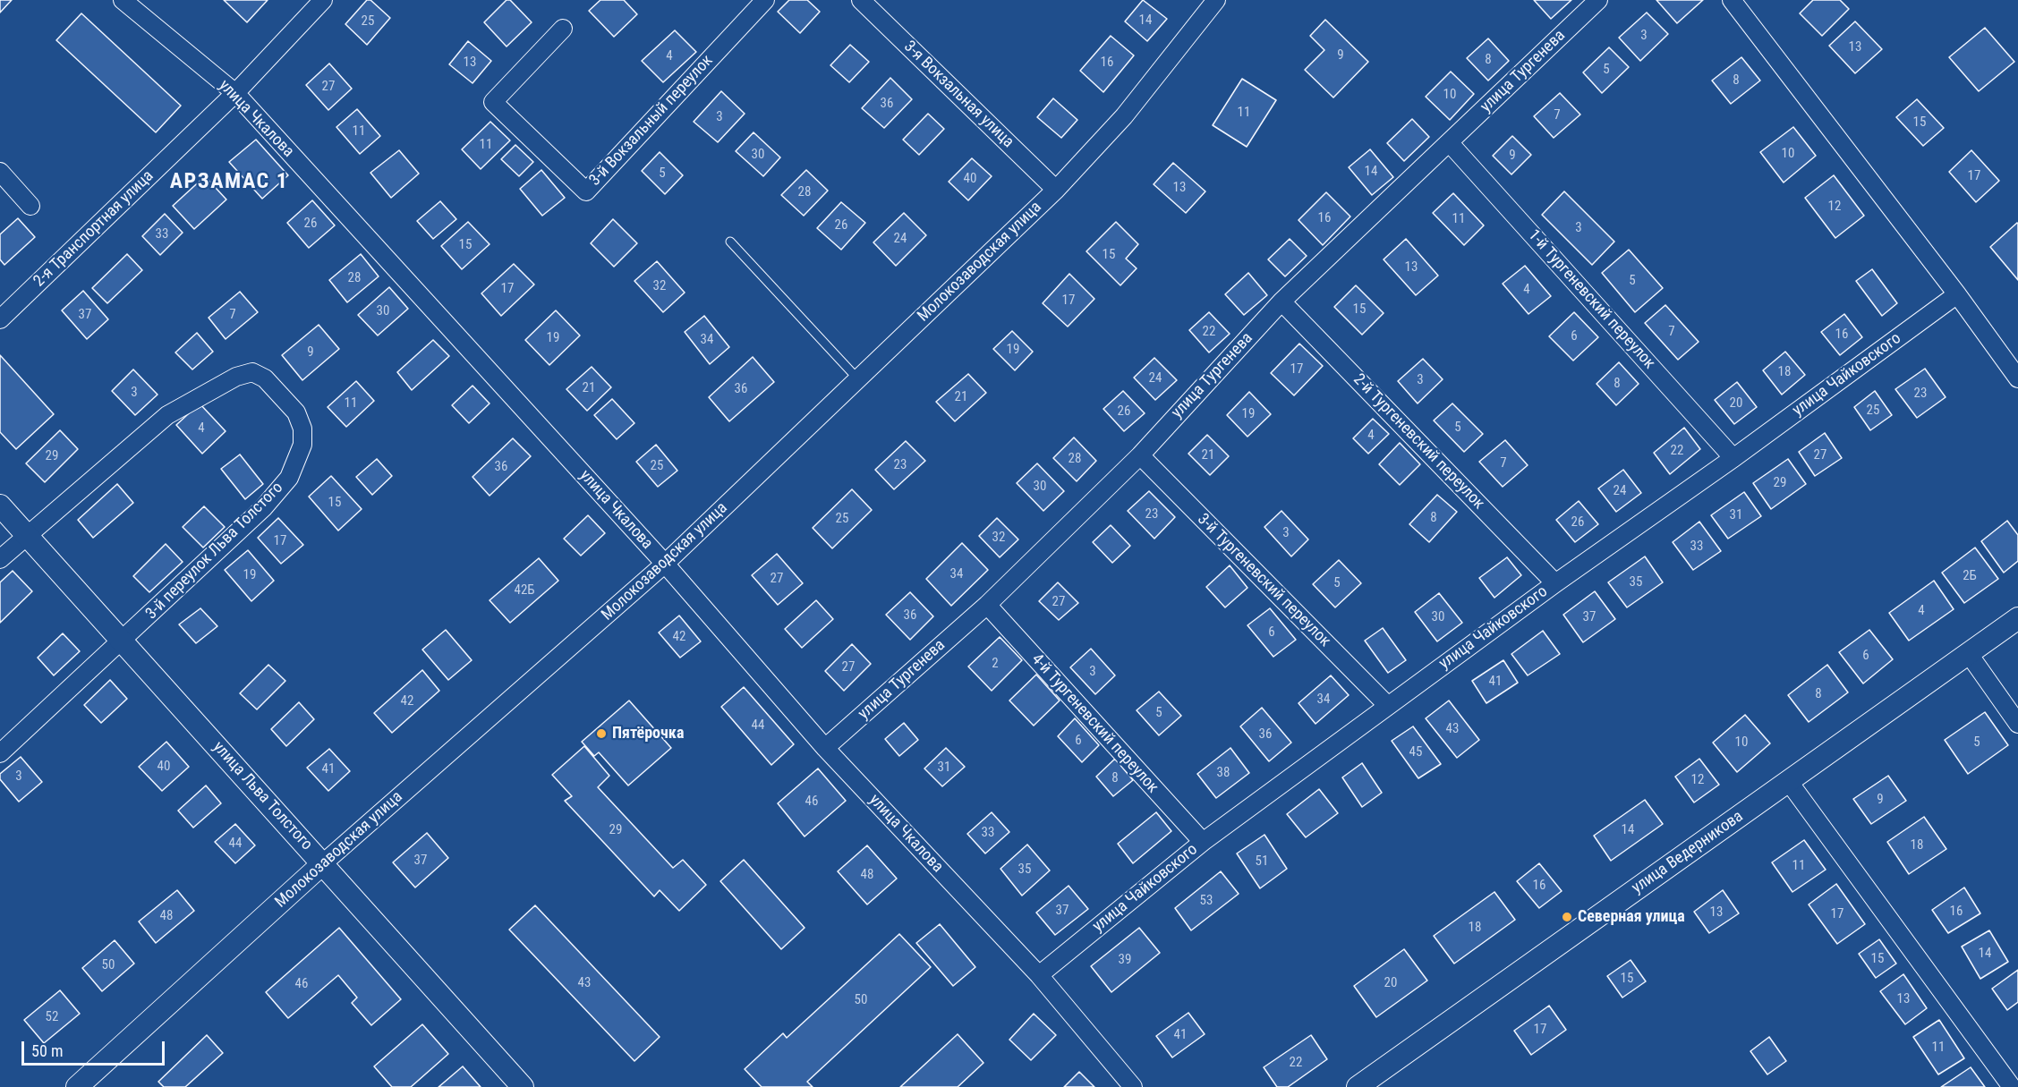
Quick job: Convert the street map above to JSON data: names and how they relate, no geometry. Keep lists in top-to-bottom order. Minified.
{"streets":{"street":["улица Тургенева","3-я Вокзальная улица","улица Чкалова","3-й Вокзальный переулок","2-я Транспортная улица","Молокозаводская улица","1-й Тургеневский переулок","улица Чайковского","2-й Тургеневский переулок","3-й переулок Льва Толстого","3-й Тургеневский переулок","4-й Тургеневский переулок","улица Льва Толстого","улица Ведерникова"]},"crossings":[["улица Тургенева","улица Чкалова"],["улица Тургенева","1-й Тургеневский переулок"],["улица Тургенева","2-й Тургеневский переулок"],["улица Тургенева","3-й Тургеневский переулок"],["улица Тургенева","4-й Тургеневский переулок"],["3-я Вокзальная улица","Молокозаводская улица"],["улица Чкалова","2-я Транспортная улица"],["улица Чкалова","Молокозаводская улица"],["улица Чкалова","улица Чайковского"],["Молокозаводская улица","улица Льва Толстого"],["1-й Тургеневский переулок","улица Чайковского"],["улица Чайковского","2-й Тургеневский переулок"],["улица Чайковского","3-й Тургеневский переулок"],["улица Чайковского","4-й Тургеневский переулок"],["3-й переулок Льва Толстого","улица Льва Толстого"]],"districts":["АРЗАМАС 1"],"places":["Пятёрочка","Северная улица"],"house_numbers":["14","25","3","13","9","4","8","13","16","5","8","27","10","36","11","7","3","15","11","11","10","30","9","14","5","17","40","13","28","12","16","11","26","26","3","33","24","15","15","13","28","5","32","17","4","17","15","30","37","7","22","7","16","6","19","34","19","9","17","18","24","3","8","21","36","3","23","21","11","20","25","26","19","5","4","4","22","21","27","29","28","7","23","25","36","29","30","24","15","23","31","8","25","26","3","32","17","33","34","19","2Б","27","35","5","42Б","27","4","36","30","37","6","42","6","2","27","3","41","8","34","42","5","44","43","36","6","10","5","45","40","31","41","38","3","8","12","9","46","29","14","33","44","18","37","51","11","35","48","16","53","37","16","13","17","48","18","14","15","39","50","15","43","20","46","13","50","52","17","41","11","22"],"scale_bar":"50 m"}
